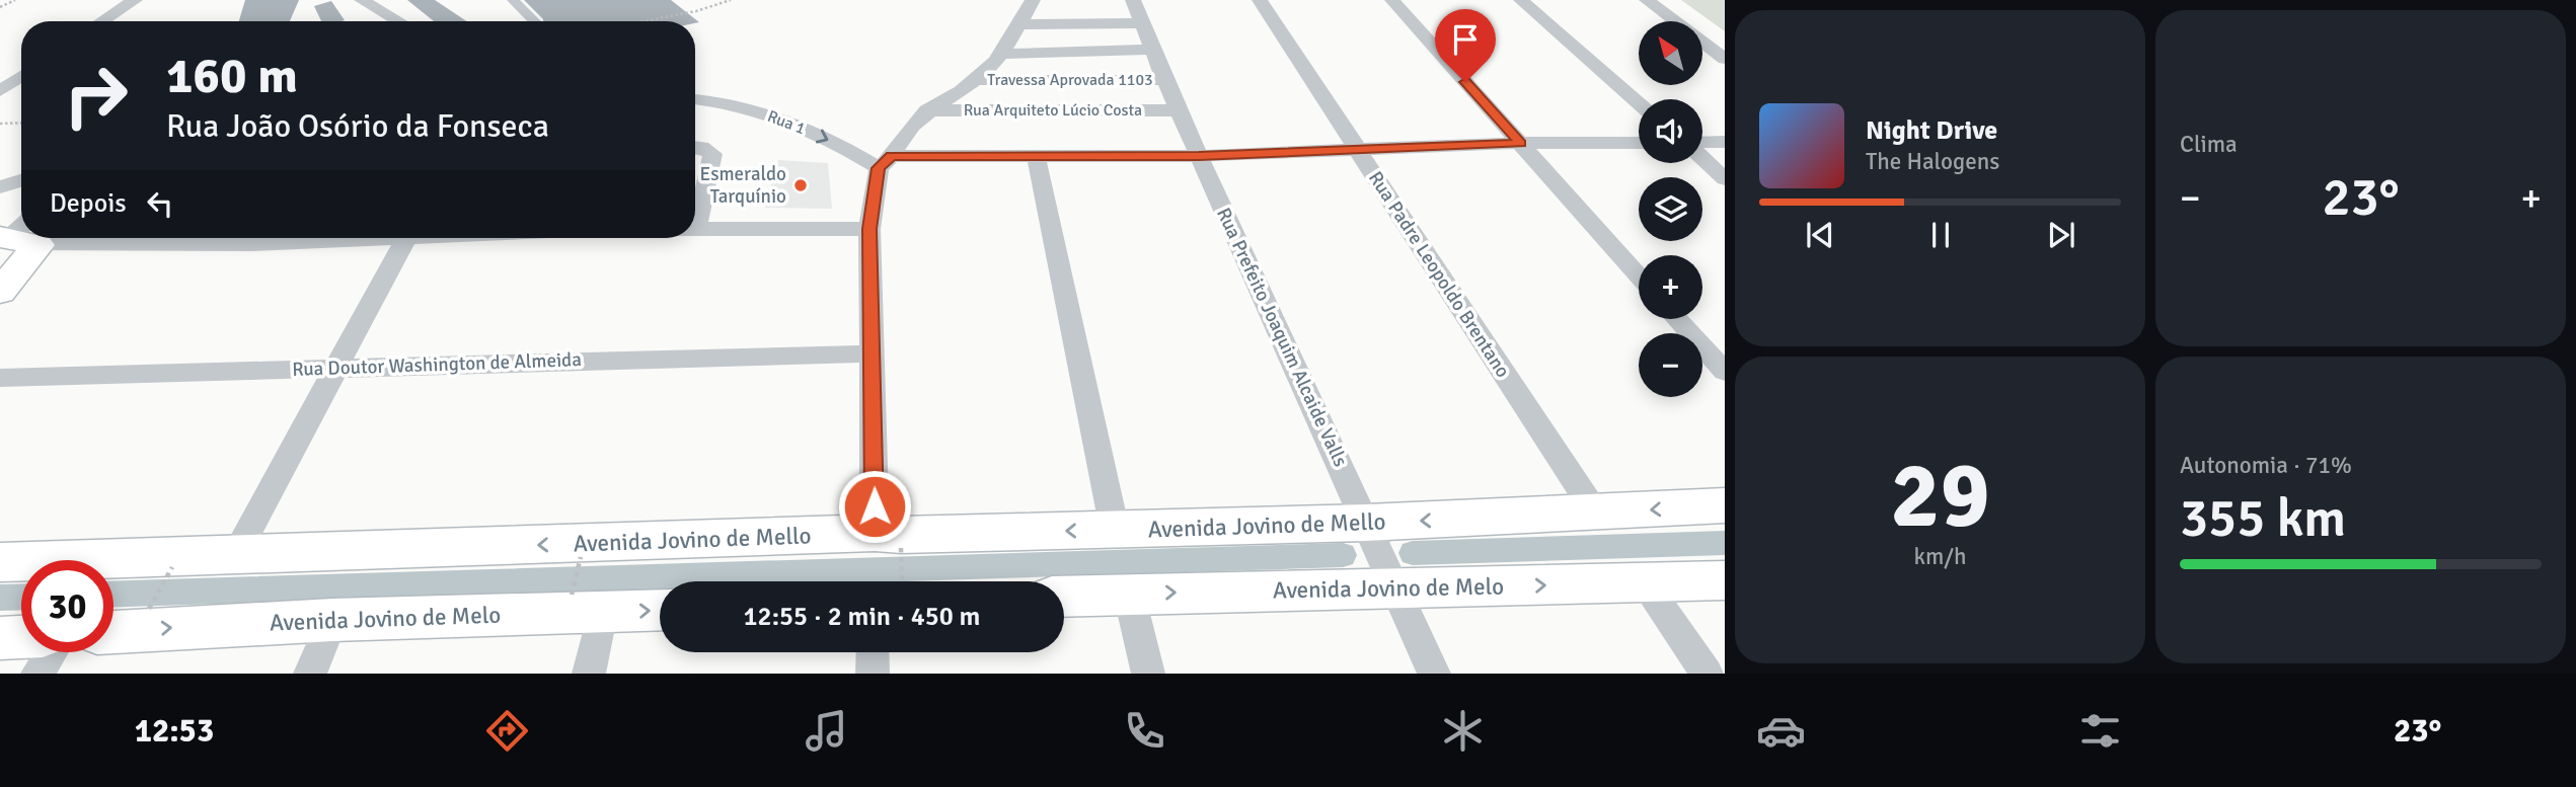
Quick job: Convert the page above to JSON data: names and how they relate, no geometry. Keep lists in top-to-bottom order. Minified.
{"streets":{"main road":["Avenida Jovino de Mello","Avenida Jovino de Melo"],"street":["Travessa Aprovada 1103","Rua Arquiteto Lúcio Costa","Rua 1","Rua Padre Leopoldo Brentano","Rua Prefeito Joaquim Alcaide Valls","Rua Doutor Washington de Almeida"]},"crossings":[["Travessa Aprovada 1103","Rua Prefeito Joaquim Alcaide Valls"],["Rua Arquiteto Lúcio Costa","Rua Prefeito Joaquim Alcaide Valls"],["Rua Padre Leopoldo Brentano","Avenida Jovino de Mello"],["Rua Prefeito Joaquim Alcaide Valls","Avenida Jovino de Mello"],["Rua Prefeito Joaquim Alcaide Valls","Avenida Jovino de Melo"]],"one_way":["Avenida Jovino de Mello","Avenida Jovino de Melo"],"places":["Esmeraldo Tarquínio"],"north":"top left","page":{"tile":["Clima",["29","km/h"],["Autonomia · 71%","355 km"]],"map_buttons":["+","−"],"turn":["160 m","Rua João Osório da Fonseca"],"song":["Night Drive","The Halogens"],"heat":["−","23°","+"],"then":"Depois","limit":"30","trip":"12:55 · 2 min · 450 m","tabs":["12:53","23°"]}}
